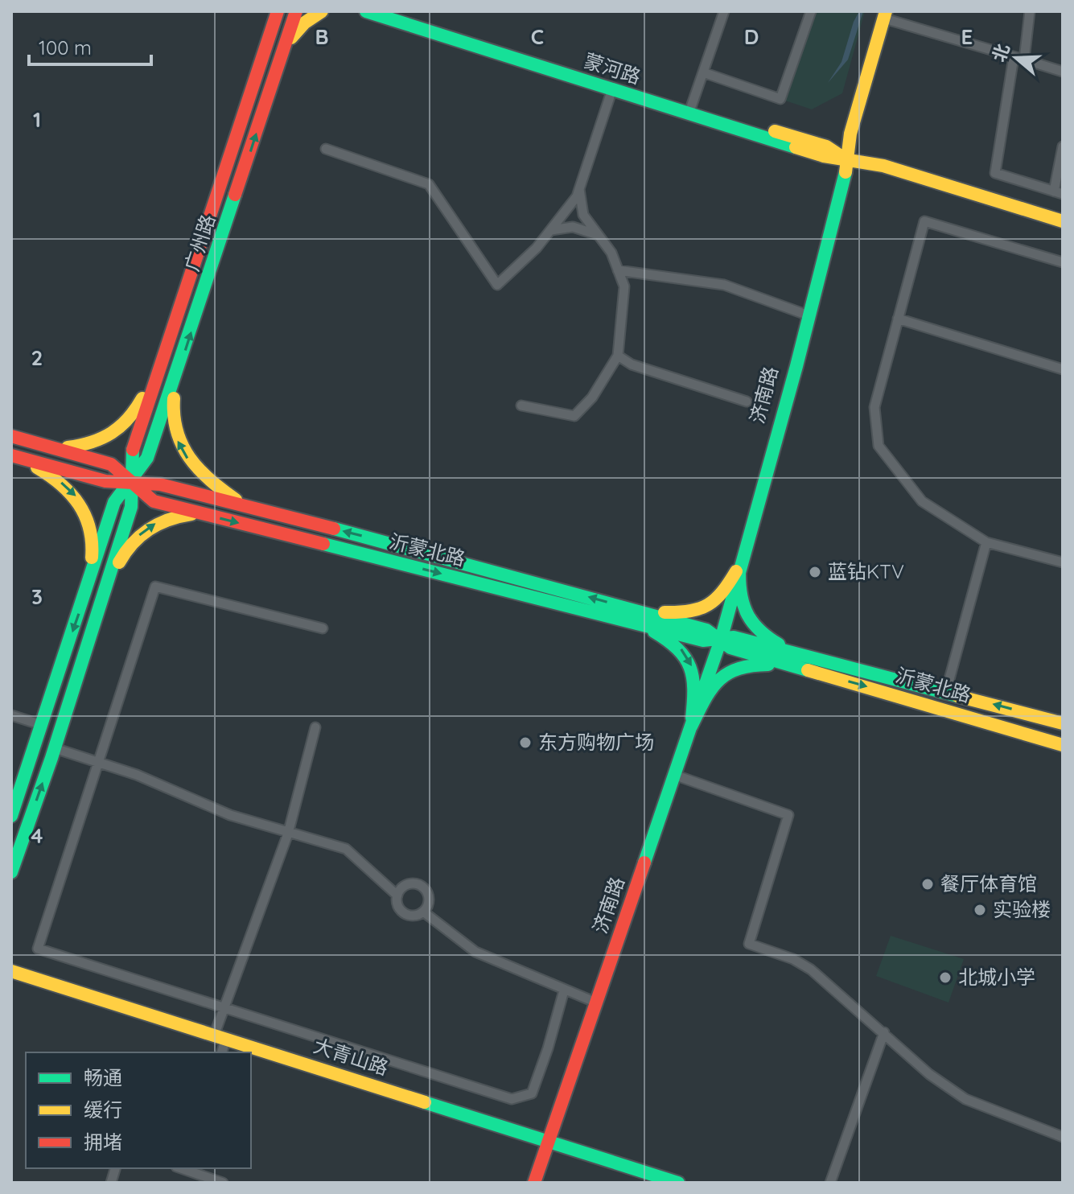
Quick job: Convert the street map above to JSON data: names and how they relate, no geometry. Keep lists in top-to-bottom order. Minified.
{"streets":{"main road":["蒙河路","广州路","济南路","沂蒙北路","大青山路"]},"crossings":[["蒙河路","济南路"],["广州路","沂蒙北路"],["济南路","沂蒙北路"],["济南路","大青山路"]],"places":["蓝钻KTV","东方购物广场","餐厅体育馆","实验楼","北城小学"],"legend":["畅通","缓行","拥堵"],"scale_bar":"100 m","north":"left","grid":{"columns":["B","C","D","E"],"rows":["1","2","3","4"]}}
